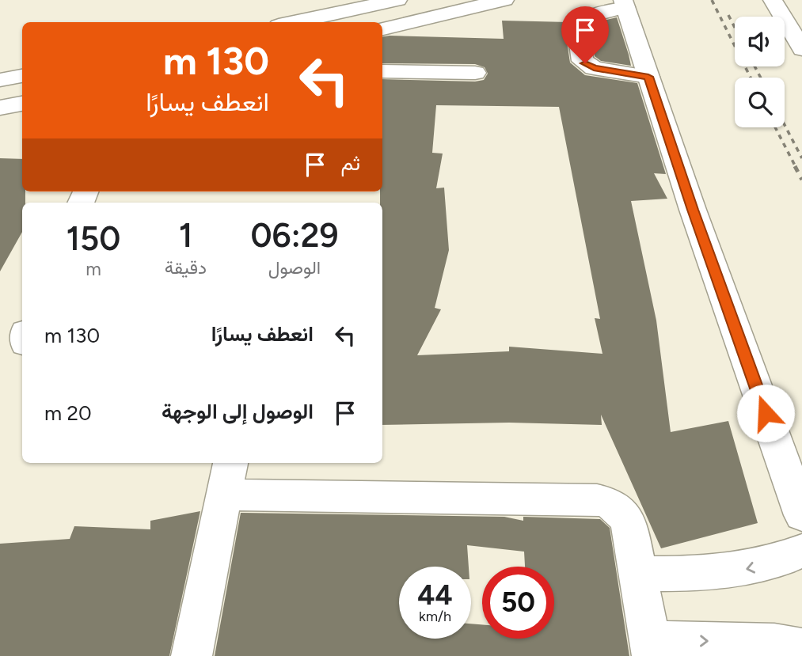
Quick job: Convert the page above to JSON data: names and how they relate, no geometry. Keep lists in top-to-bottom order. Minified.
{"page":{"turn":["130 m","انعطف يسارًا"],"then":"ثم","eta":["06:29","الوصول","1","دقيقة","150","m"],"list":[{"name":"انعطف يسارًا","value":"130 m"},{"name":"الوصول إلى الوجهة","value":"20 m"}],"speed":"44 km/h","limit":"50"}}
